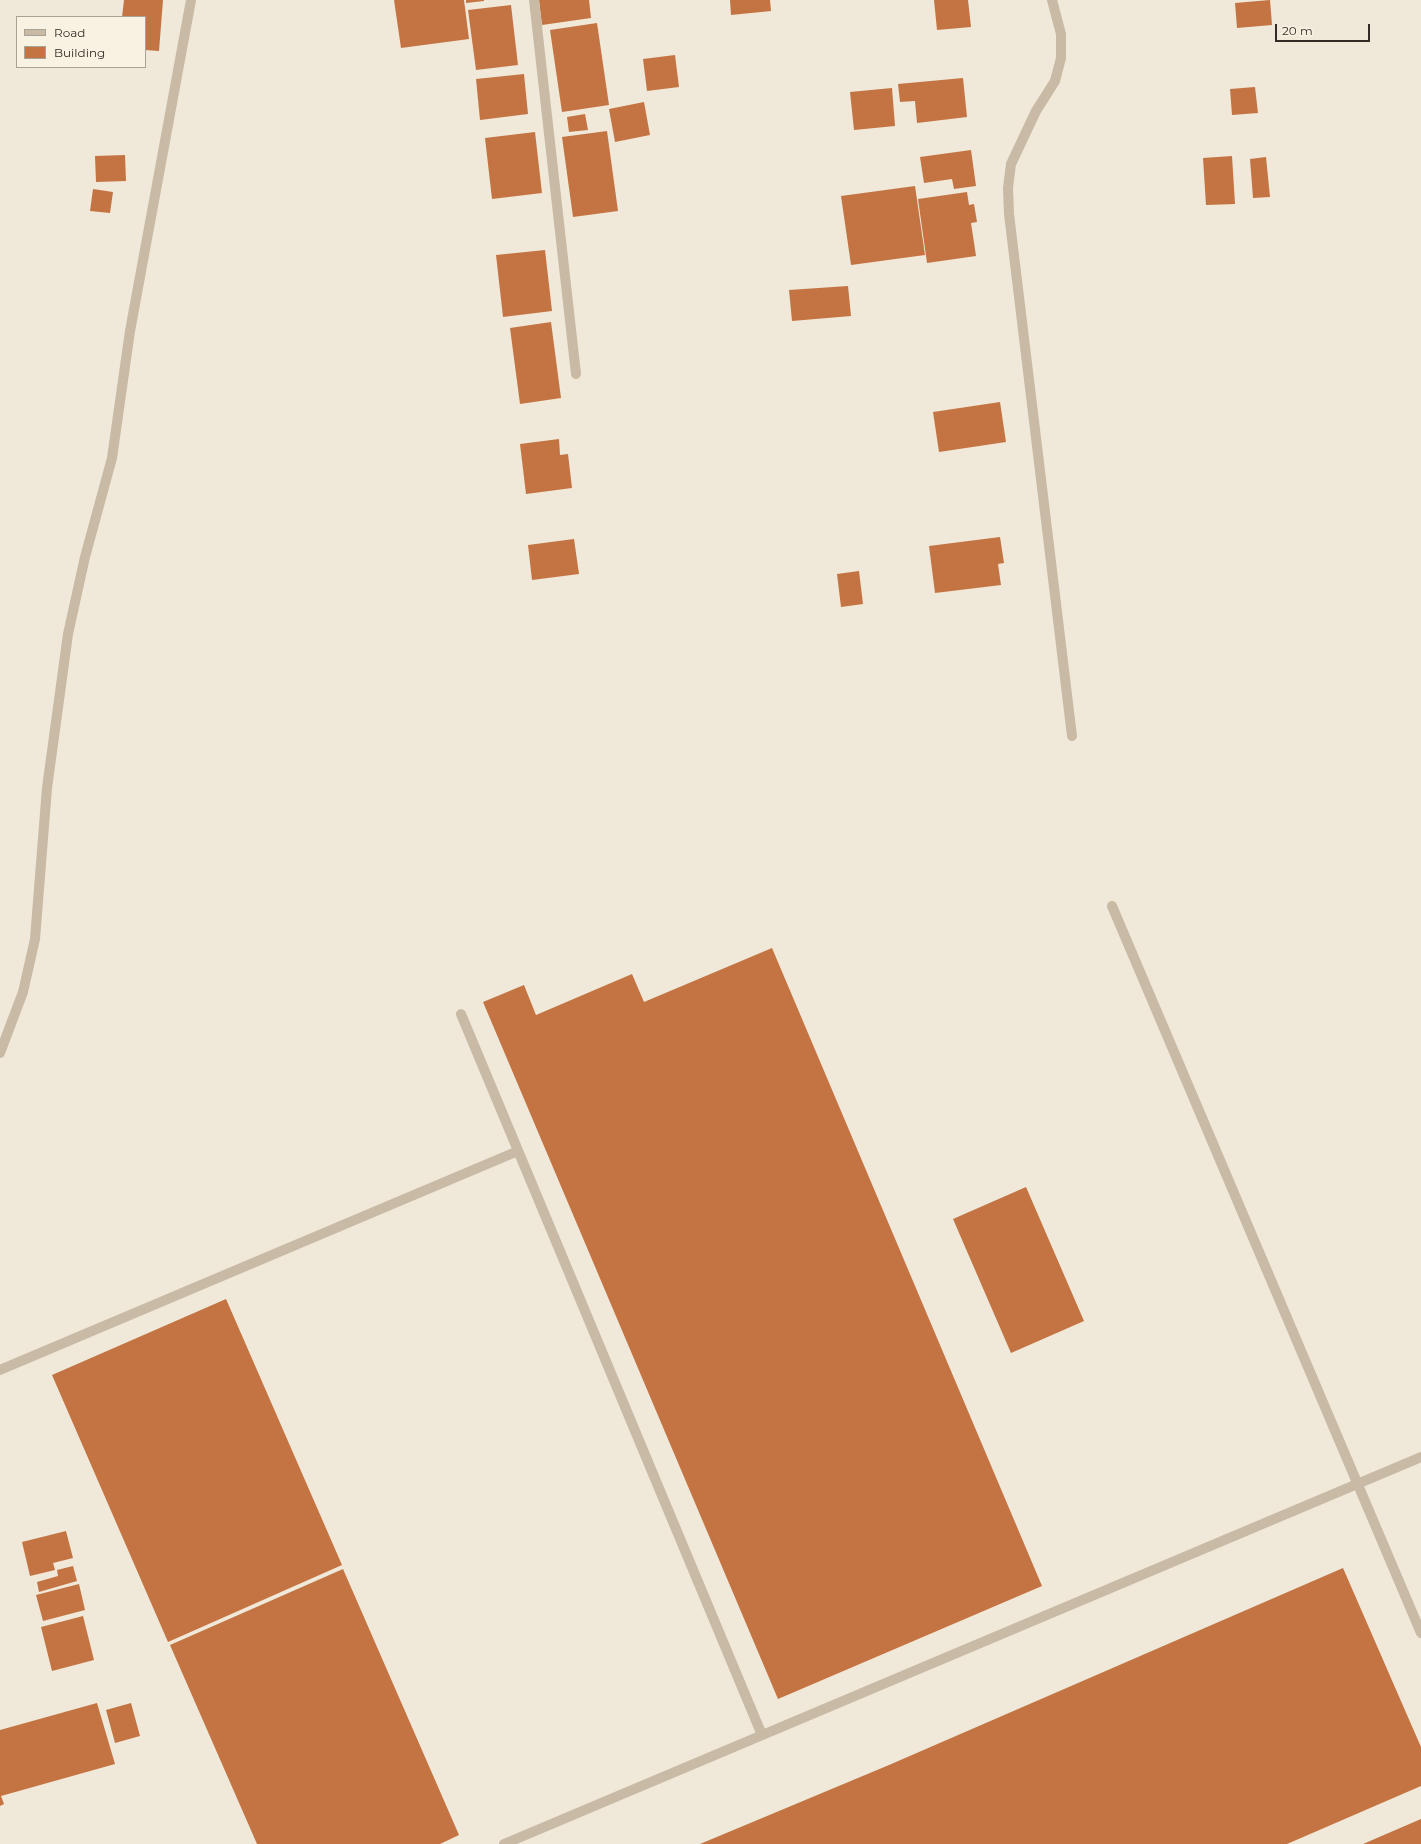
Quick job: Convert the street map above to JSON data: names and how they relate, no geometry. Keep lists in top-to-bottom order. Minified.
{"legend":["Road","Building"],"scale_bar":"20 m"}
